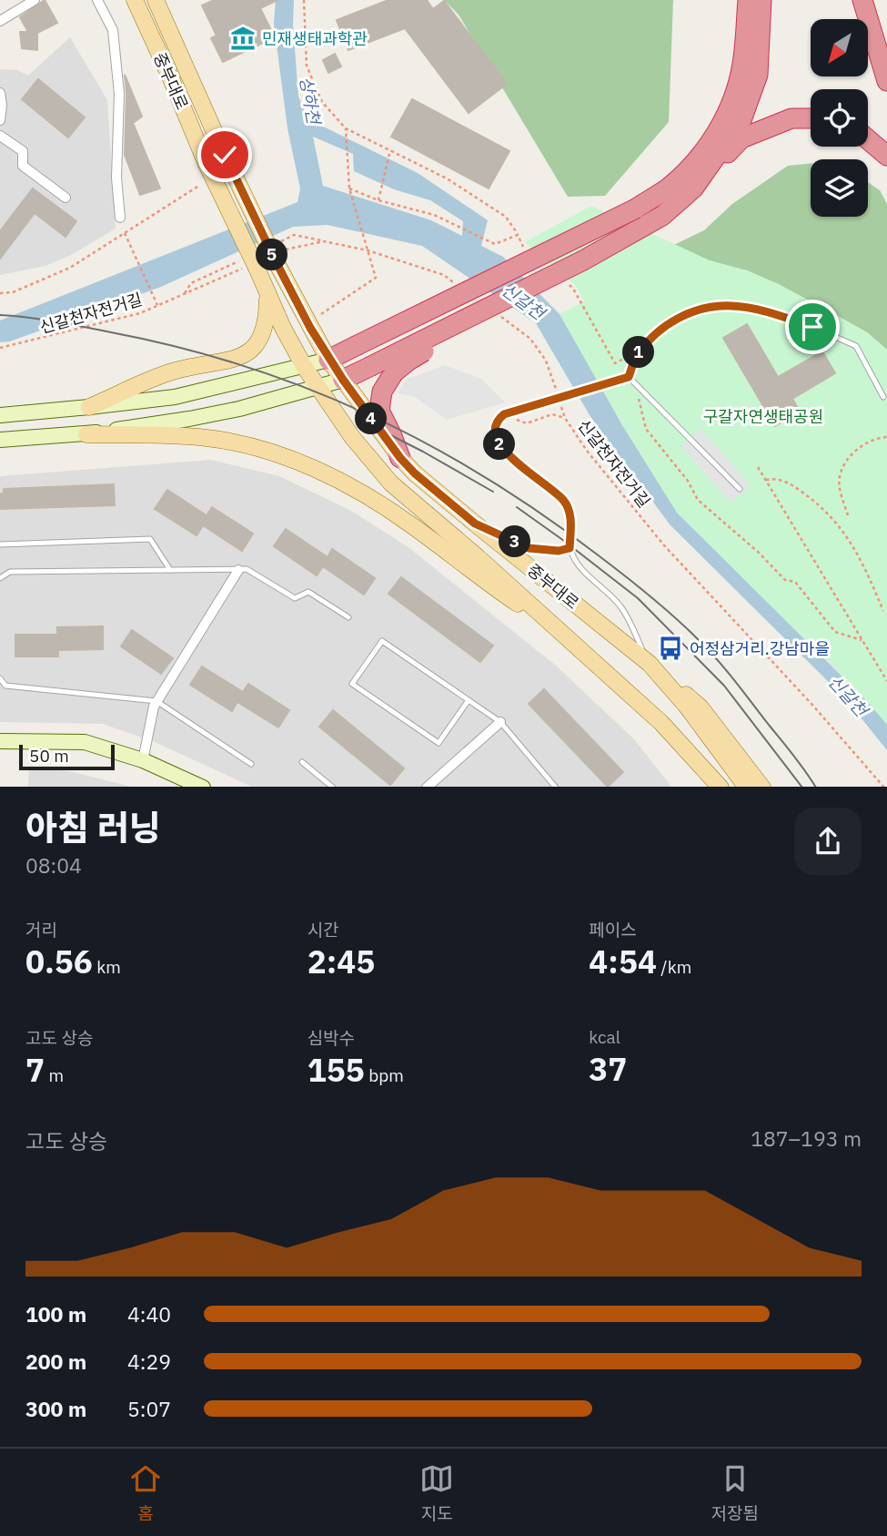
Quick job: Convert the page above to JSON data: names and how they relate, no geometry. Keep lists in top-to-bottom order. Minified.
{"streets":{"main road":["중부대로"],"path":["신갈천자전거길"]},"crossings":[["중부대로","신갈천자전거길"]],"water":["상하천","신갈천"],"parks":["구갈자연생태공원"],"places":{"museum":["민재생태과학관"],"bus stop":["어정삼거리.강남마을"]},"scale_bar":"50 m","north":"bottom left","page":{"pins":["5","1","4","2","3"],"scale":"50 m","heading":["아침 러닝","08:04"],"stats":[["거리","0.56 km"],["시간","2:45"],["페이스","4:54 /km"],["고도 상승","7 m"],["심박수","155 bpm"],["kcal","37"]],"chart":["고도 상승","187–193 m"],"list":[{"name":"100 m","note":"4:40"},{"name":"200 m","note":"4:29"},{"name":"300 m","note":"5:07"}],"tabs":["홈","지도","저장됨"]}}
